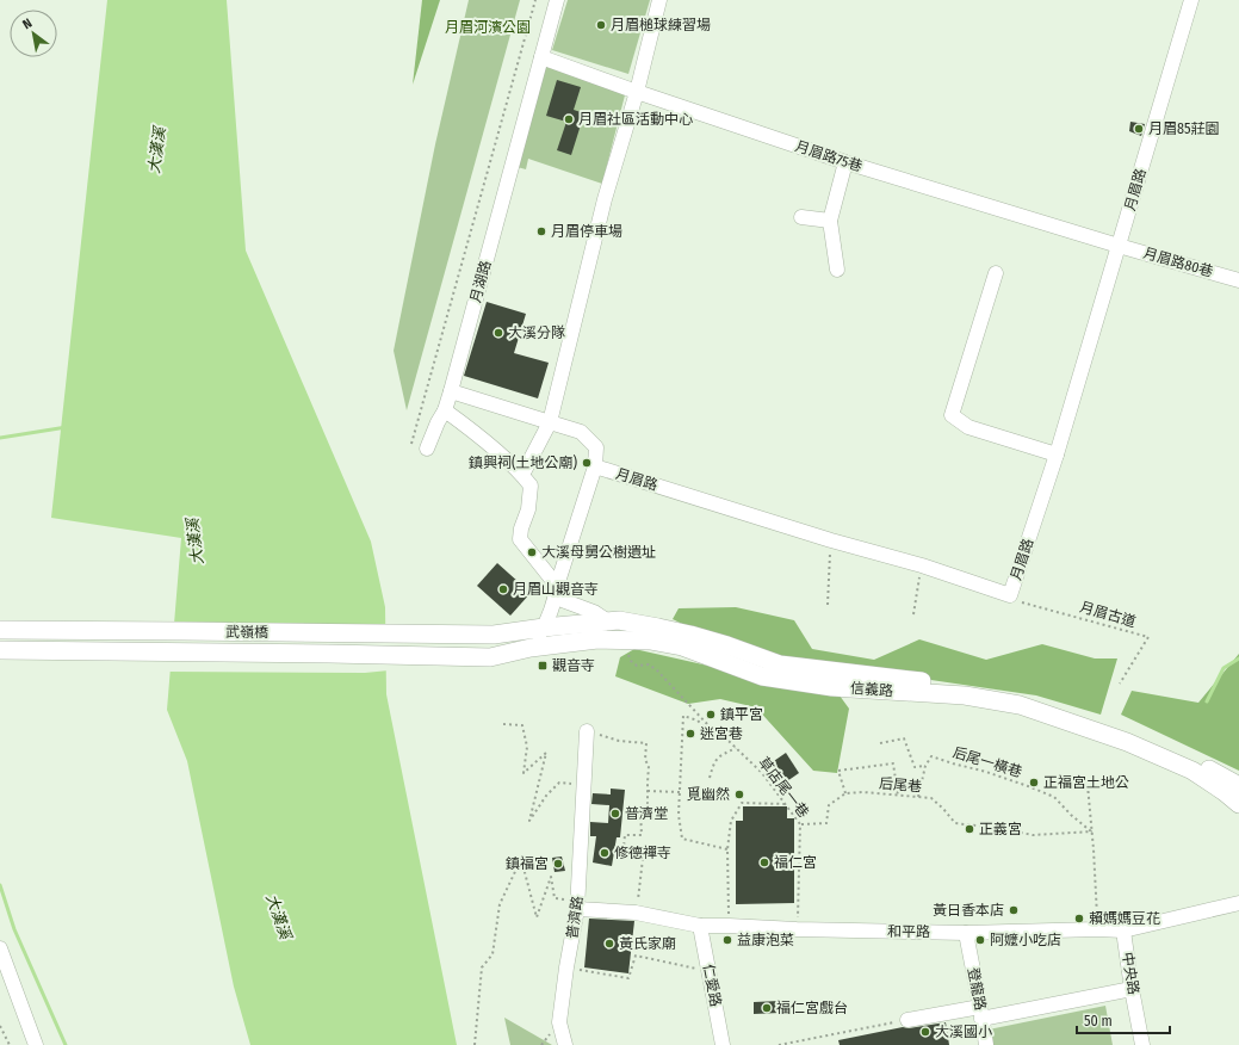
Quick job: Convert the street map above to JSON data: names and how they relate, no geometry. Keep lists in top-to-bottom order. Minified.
{"streets":{"main road":["武嶺橋","信義路"],"street":["月眉路75巷","月眉路","月眉路80巷","月湖路","普濟路","和平路","中央路","仁愛路","登龍路"],"path":["月眉古道","后尾一橫巷","后尾巷","草店尾一巷"]},"crossings":[["月眉路75巷","月眉路"],["月眉路75巷","月眉路80巷"],["月眉路75巷","月湖路"],["月眉路","月眉路80巷"],["月眉路","月眉古道"],["武嶺橋","信義路"],["后尾一橫巷","后尾巷"],["草店尾一巷","和平路"],["普濟路","和平路"],["和平路","中央路"],["和平路","仁愛路"],["和平路","登龍路"]],"water":["大漢溪"],"parks":["月眉河濱公園"],"places":{"other":["月眉槌球練習場","月眉社區活動中心","月眉85莊園","月眉停車場","大溪分隊","鎮興祠(土地公廟)","大溪母舅公樹遺址","月眉山觀音寺","鎮平宮","迷宮巷","正福宮土地公","覓幽然","普濟堂","正義宮","修德禪寺","福仁宮","鎮福宮","黃日香本店","賴媽媽豆花","益康泡菜","阿嬤小吃店","黃氏家廟","福仁宮戲台","大溪國小"],"transit":["觀音寺"]},"scale_bar":"50 m","north":"top left"}
